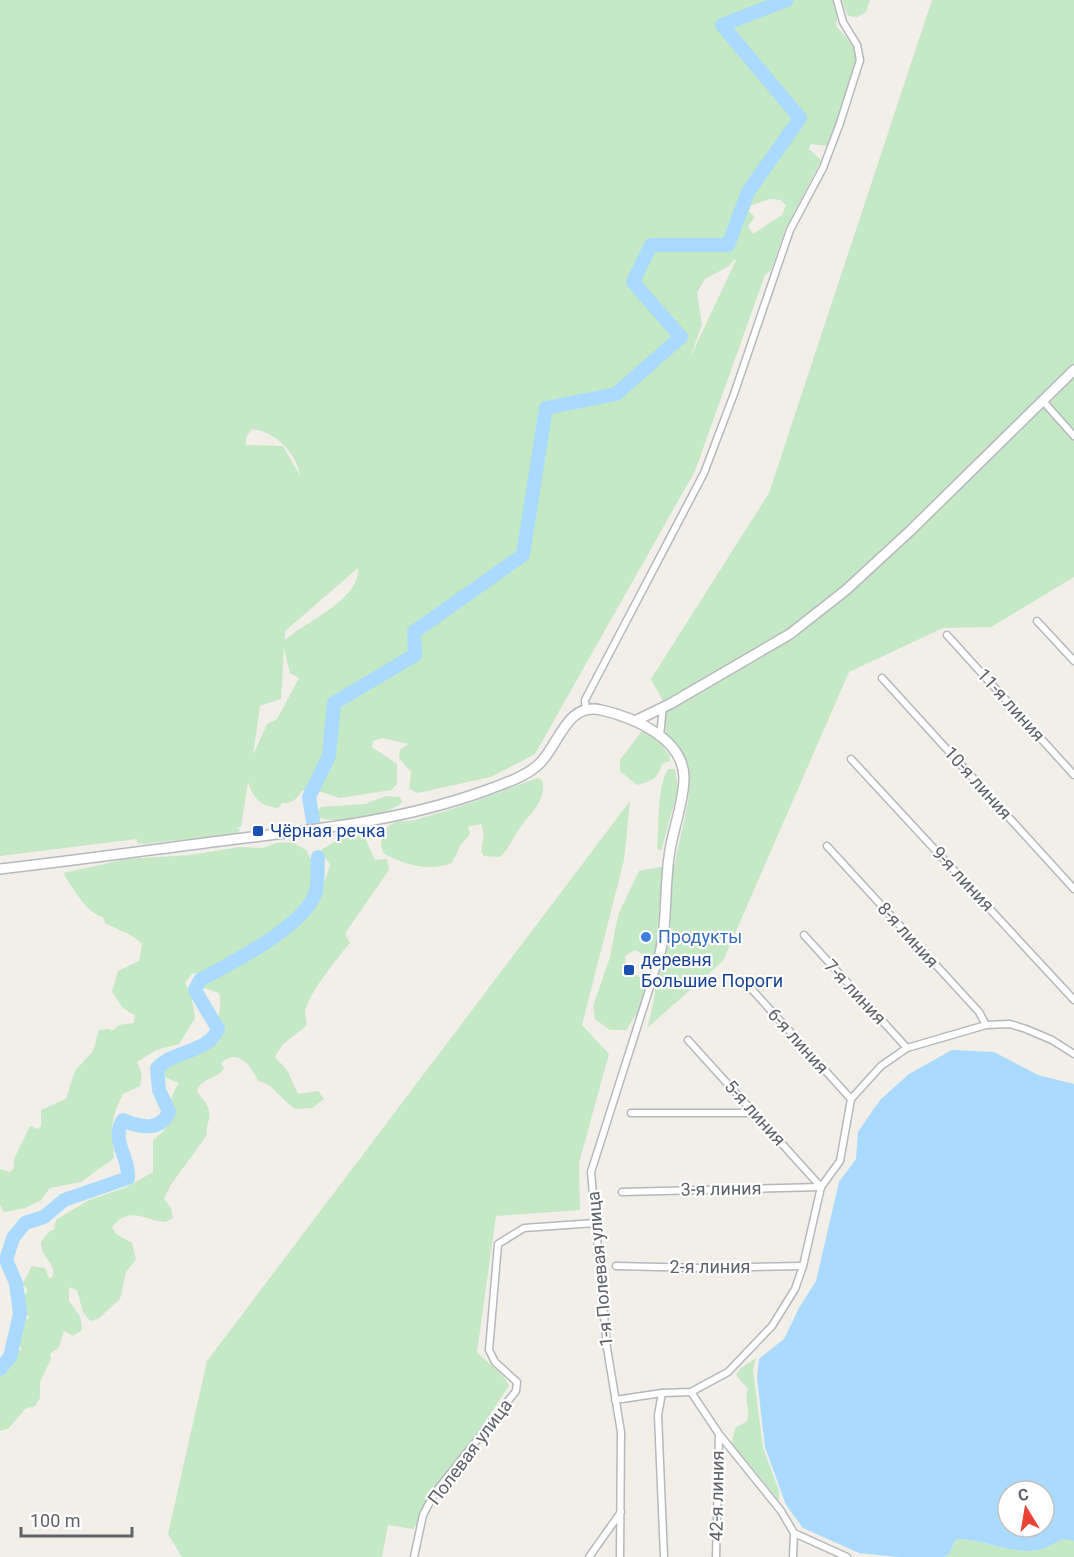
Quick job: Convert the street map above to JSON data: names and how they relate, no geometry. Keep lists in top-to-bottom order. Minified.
{"streets":{"street":["11-я линия","10-я линия","9-я линия","8-я линия","7-я линия","6-я линия","5-я линия","3-я линия","2-я линия","1-я Полевая улица","Полевая улица","42-я линия"]},"crossings":[["5-я линия","3-я линия"],["1-я Полевая улица","Полевая улица"]],"places":{"transit":["Чёрная речка","деревня Большие Пороги"],"other":["Продукты"]},"scale_bar":"100 m","north":"top"}
